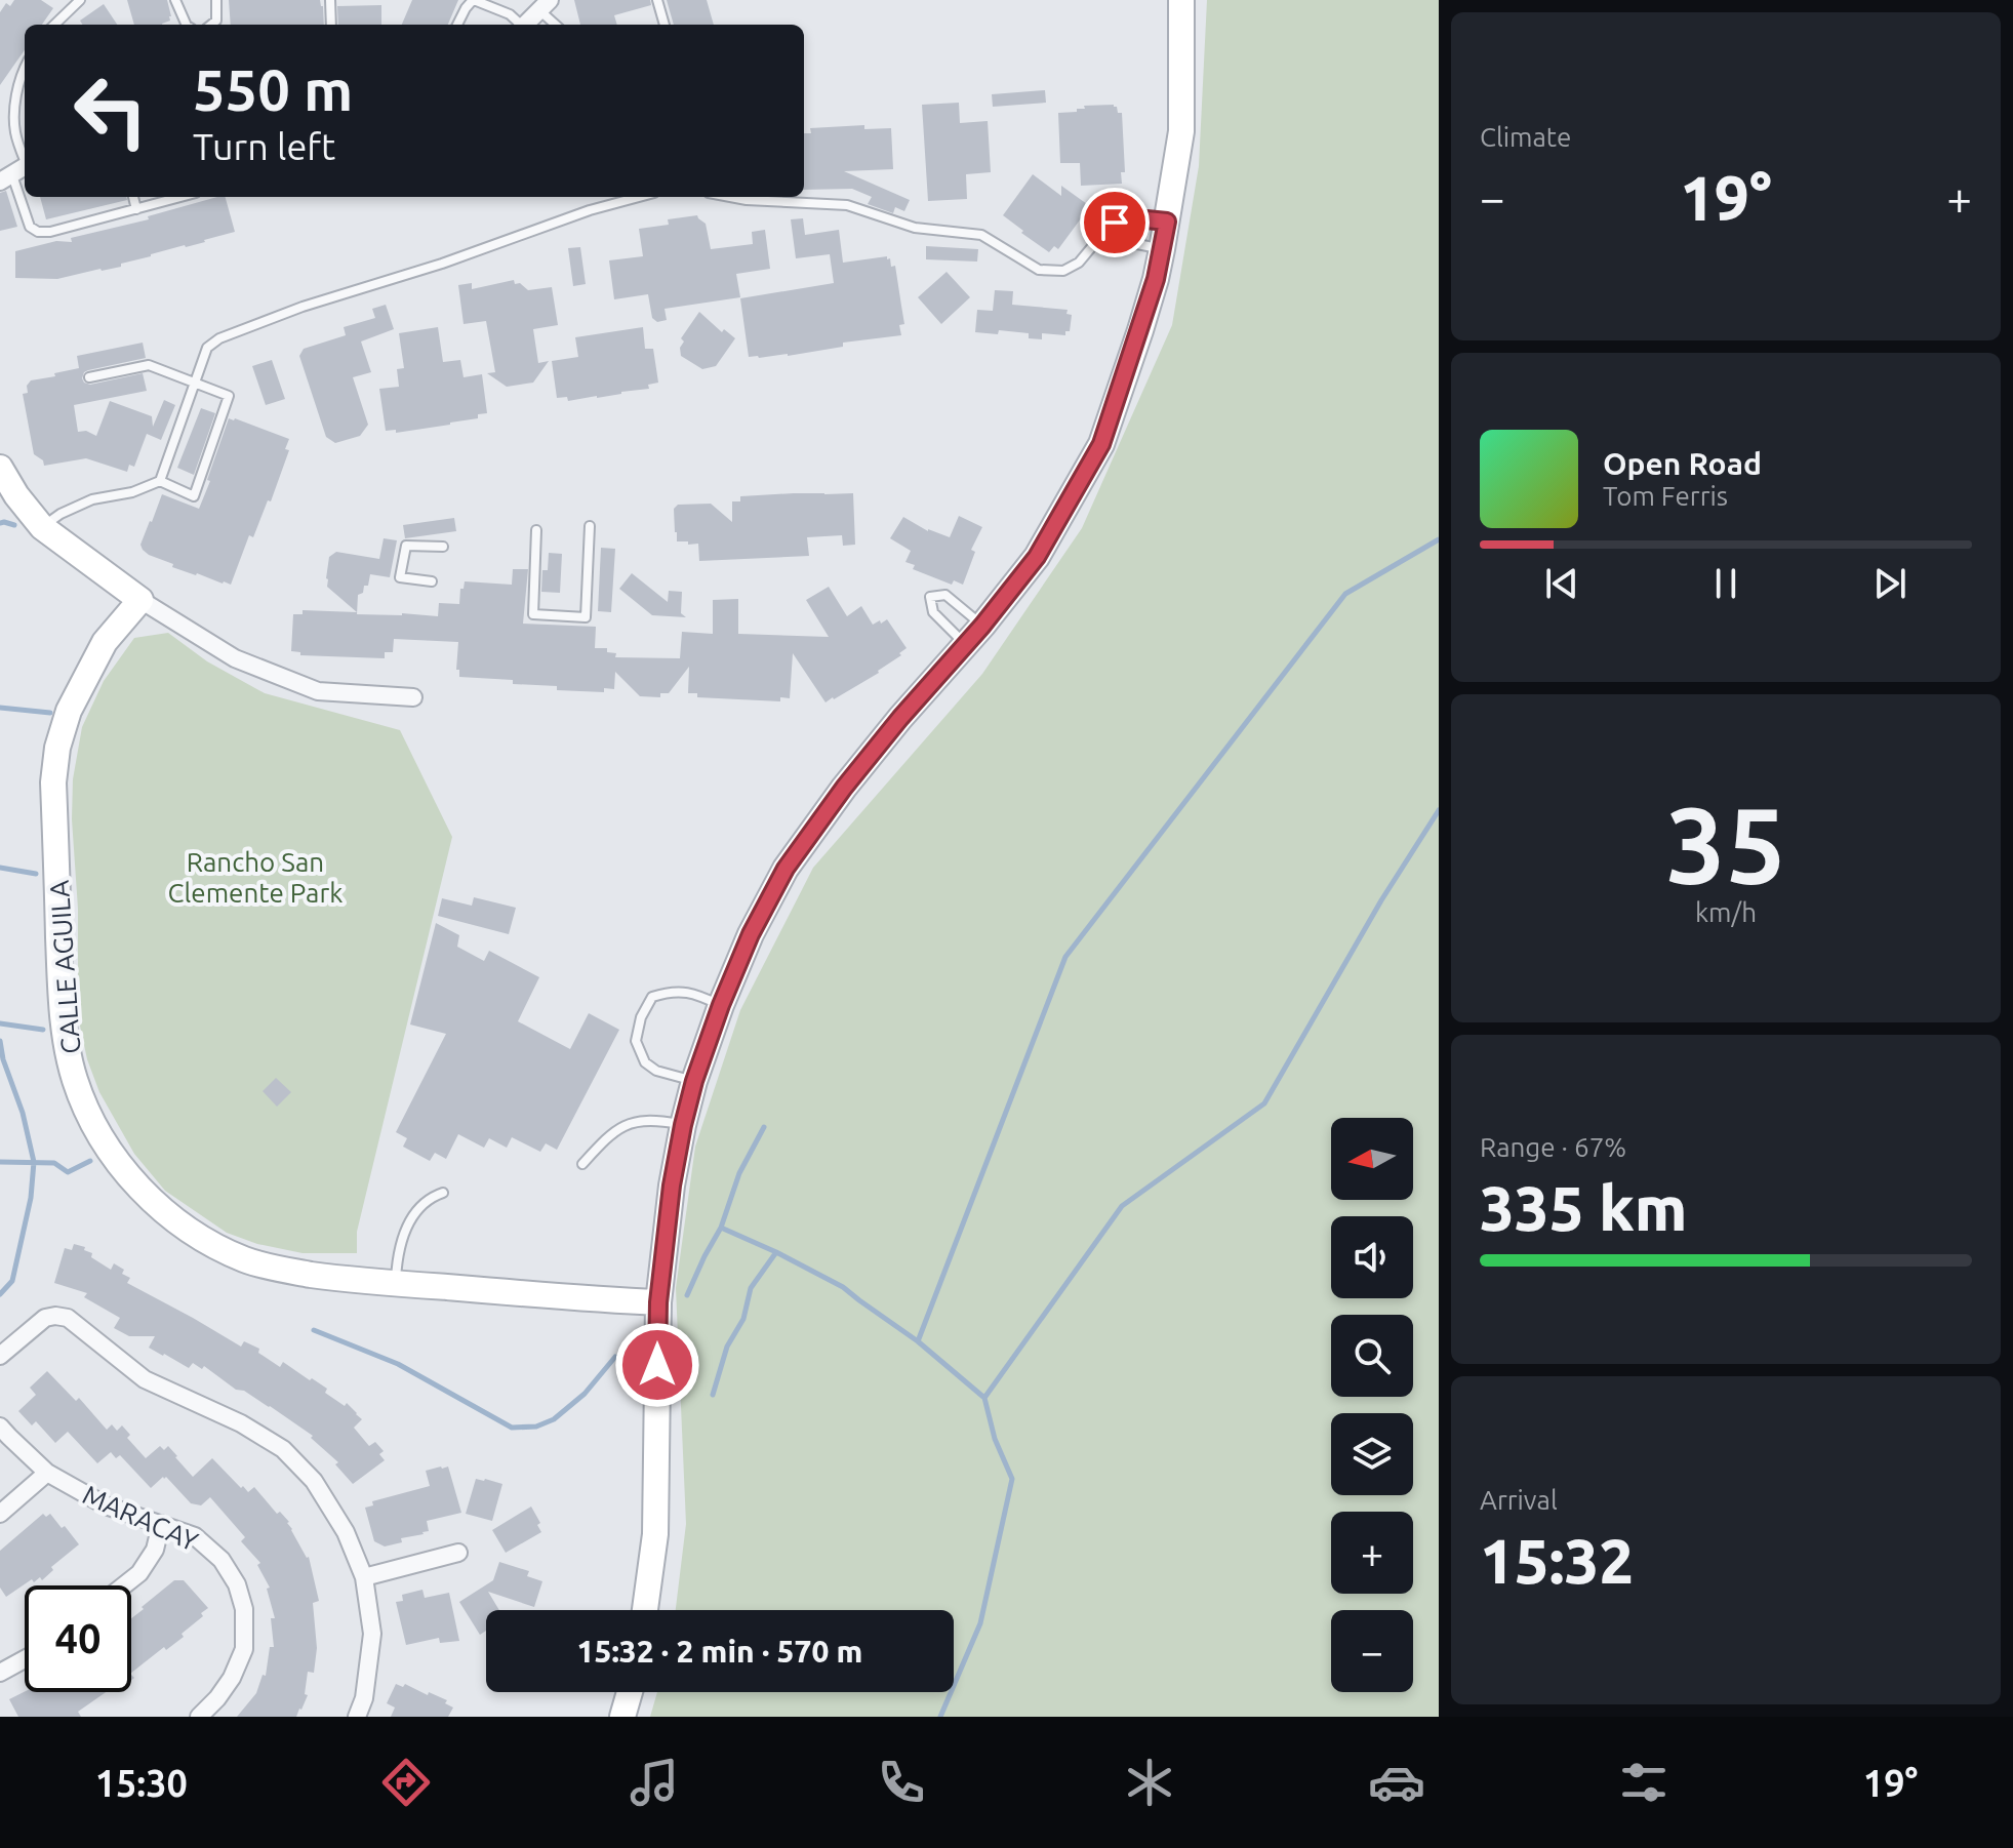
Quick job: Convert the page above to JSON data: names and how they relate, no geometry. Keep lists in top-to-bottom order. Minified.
{"streets":{"street":["CALLE AGUILA","MARACAY"]},"parks":["Rancho San Clemente Park"],"north":"left","page":{"tile":["Climate",["35","km/h"],["Range · 67%","335 km"],["Arrival","15:32"]],"turn":["550 m","Turn left"],"heat":["−","19°","+"],"song":["Open Road","Tom Ferris"],"map_buttons":["+","−"],"limit":"40","trip":"15:32 · 2 min · 570 m","tabs":["15:30","19°"]}}
